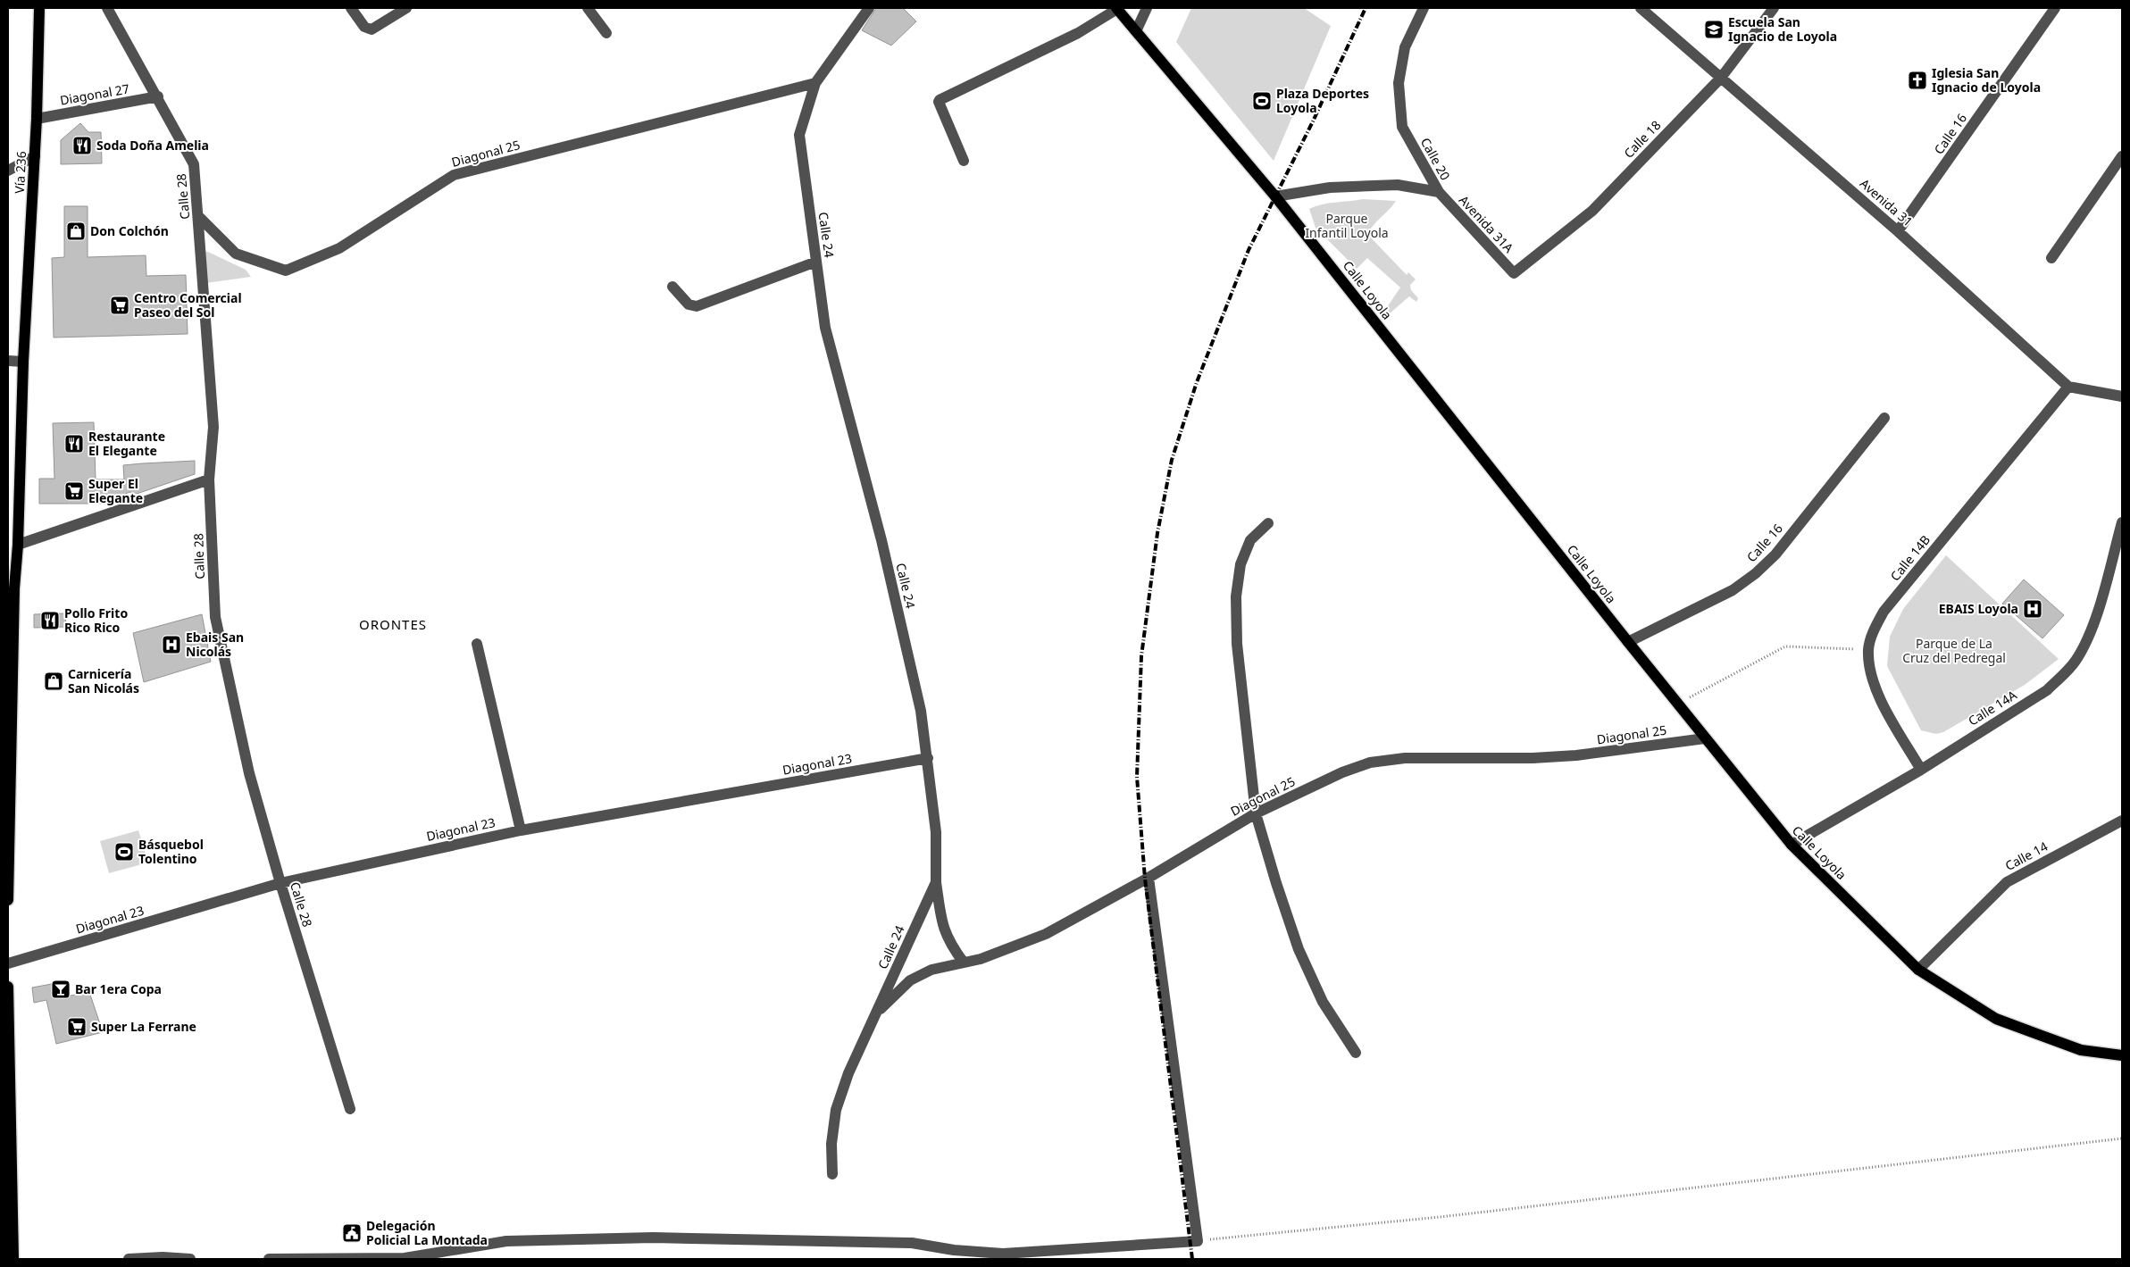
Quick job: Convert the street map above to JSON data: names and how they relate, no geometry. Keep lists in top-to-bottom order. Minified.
{"streets":{"main road":["Vía 236","Calle Loyola"],"street":["Diagonal 27","Calle 16","Calle 18","Diagonal 25","Calle 20","Calle 28","Avenida 31","Avenida 31A","Calle 24","Calle 14B","Calle 14A","Diagonal 23","Calle 14"]},"crossings":[["Diagonal 27","Vía 236"],["Diagonal 27","Calle 28"],["Calle 16","Avenida 31"],["Calle 16","Calle Loyola"],["Calle 18","Avenida 31"],["Calle 18","Avenida 31A"],["Diagonal 25","Calle 28"],["Diagonal 25","Calle 24"],["Diagonal 25","Calle Loyola"],["Calle 20","Avenida 31A"],["Calle 20","Calle Loyola"],["Calle 28","Diagonal 23"],["Avenida 31","Calle 14B"],["Calle 24","Diagonal 23"],["Calle Loyola","Calle 14A"],["Calle Loyola","Calle 14"],["Calle 14B","Calle 14A"]],"districts":["ORONTES"],"parks":["Parque Infantil Loyola","Parque de La Cruz del Pedregal"],"places":{"school or university":["Escuela San Ignacio de Loyola"],"church":["Iglesia San Ignacio de Loyola"],"sports":["Plaza Deportes Loyola","Básquebol Tolentino"],"restaurant":["Soda Doña Amelia","Restaurante El Elegante","Pollo Frito Rico Rico"],"shop":["Don Colchón","Carnicería San Nicolás"],"supermarket":["Centro Comercial Paseo del Sol","Super El Elegante","Super La Ferrane"],"hospital":["EBAIS Loyola","Ebais San Nicolás"],"bar":["Bar 1era Copa"],"public building":["Delegación Policial La Montada"]}}
